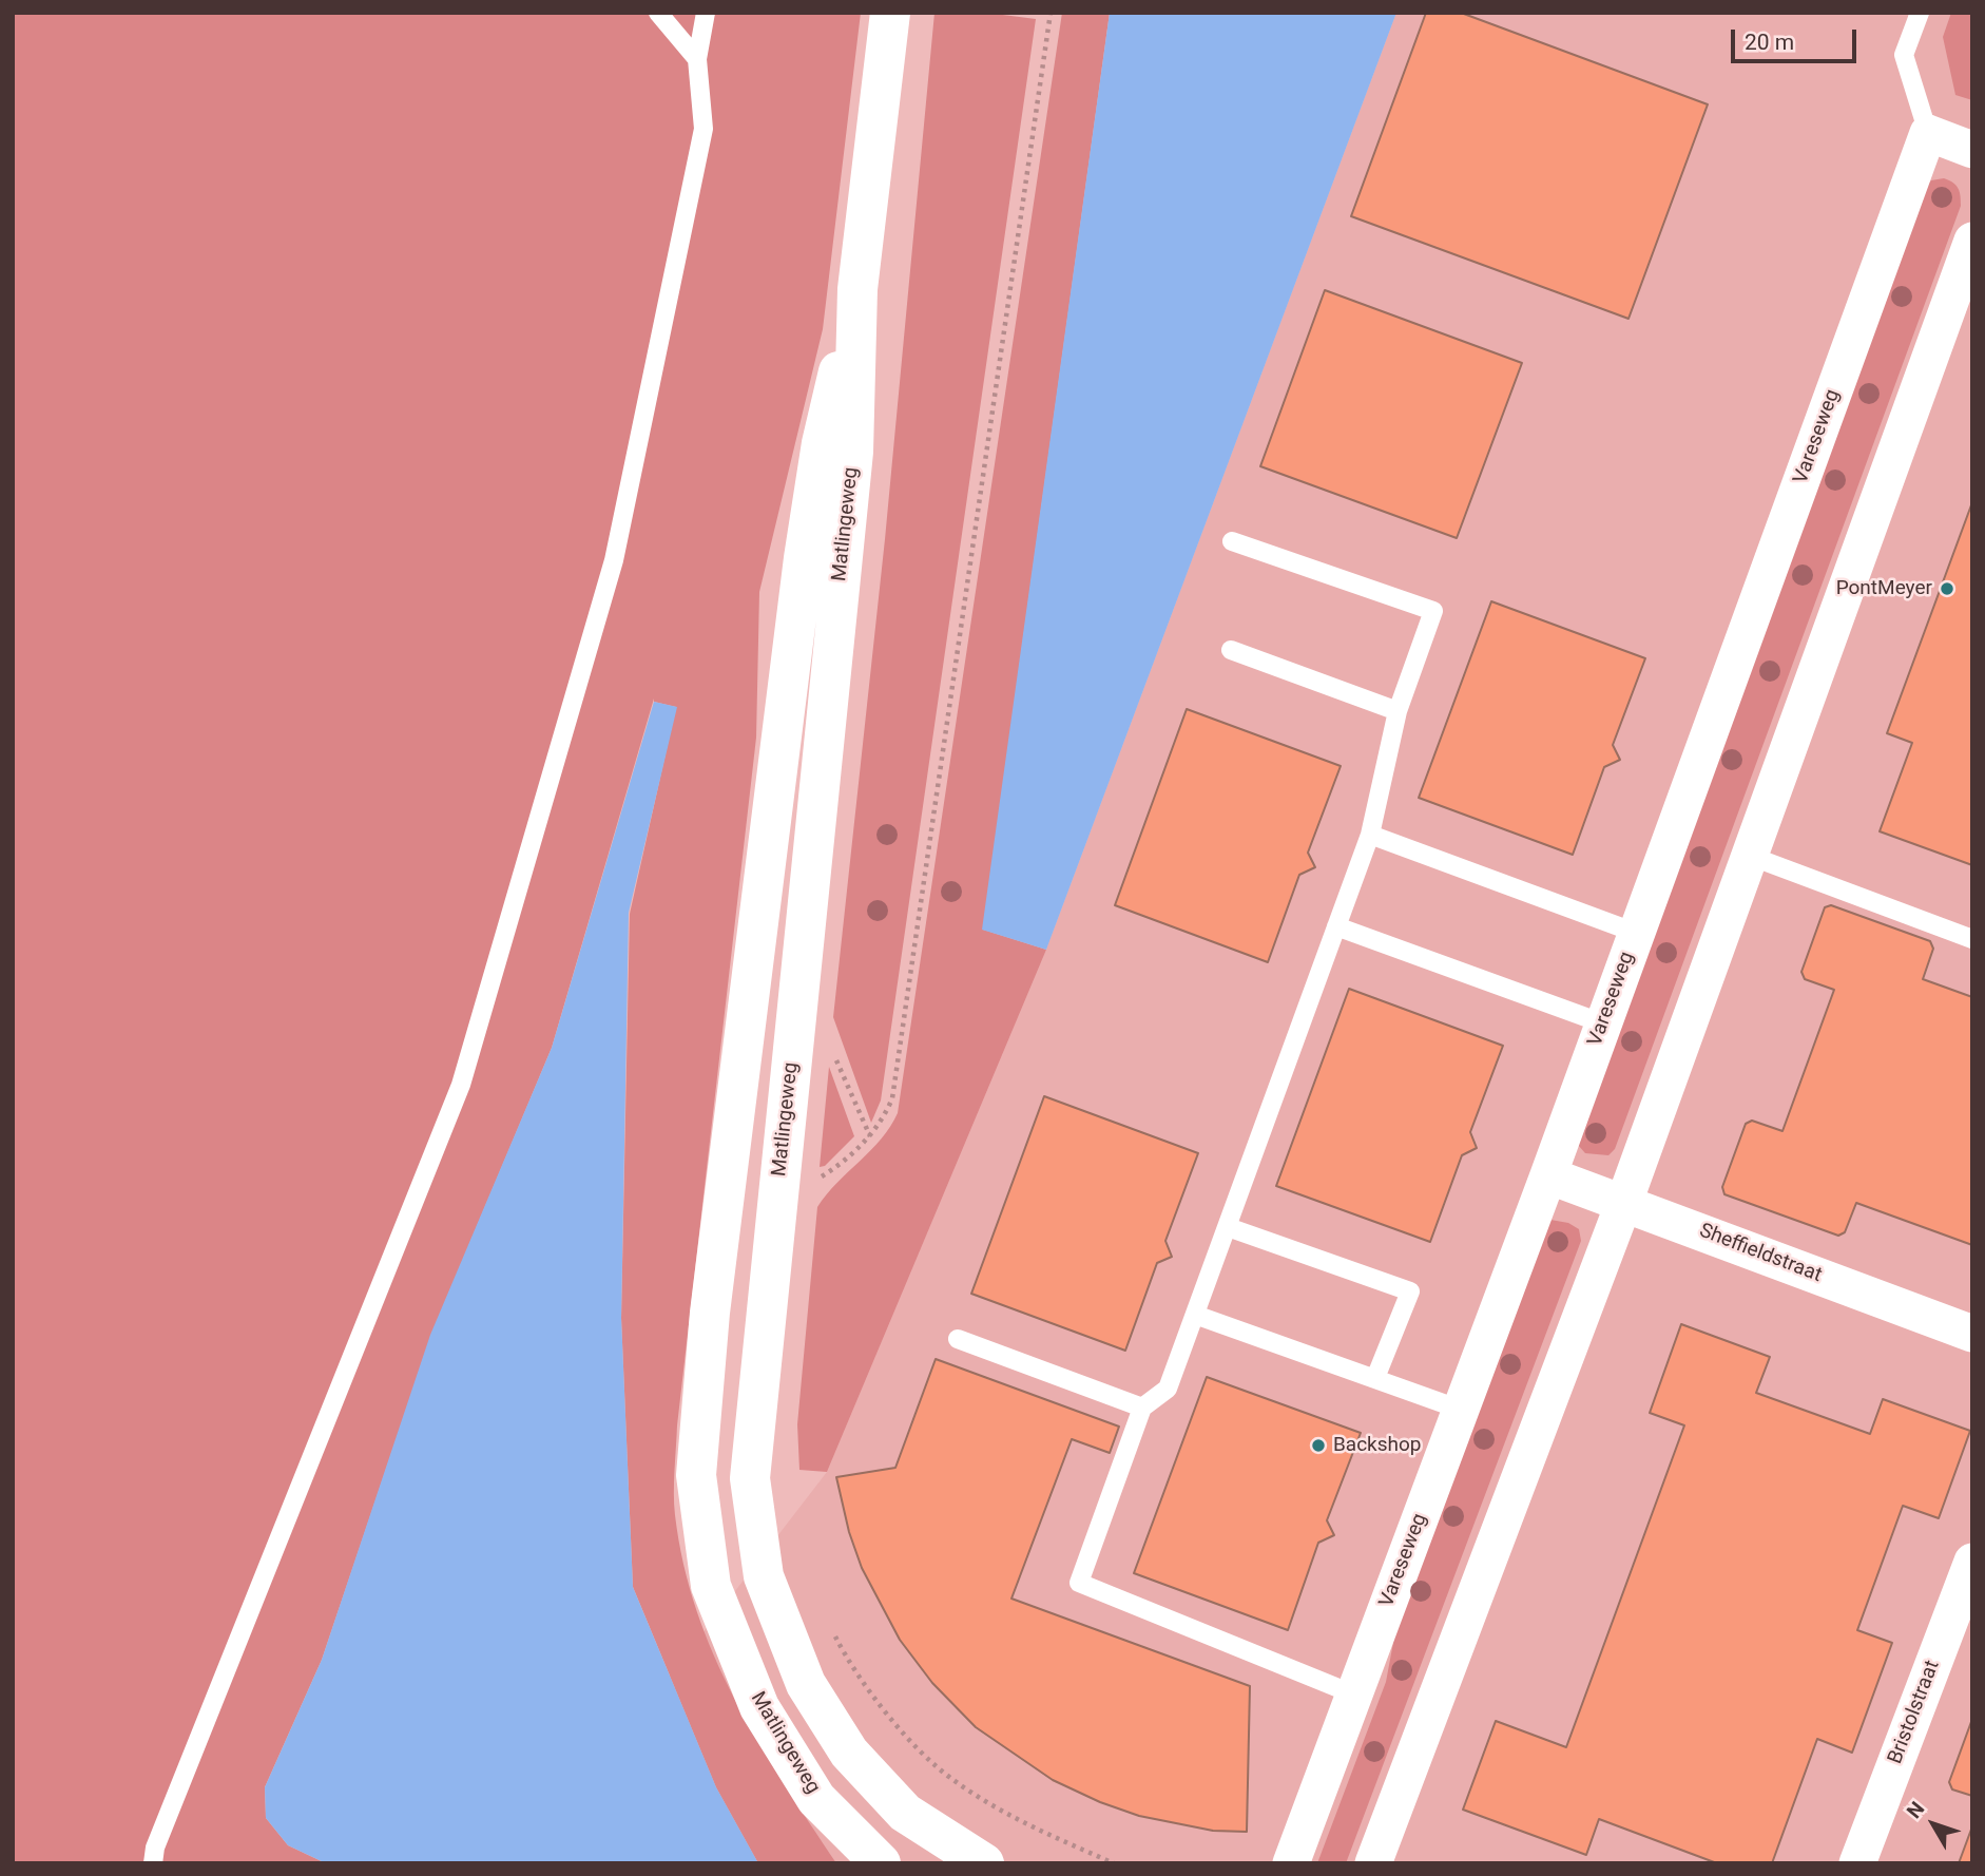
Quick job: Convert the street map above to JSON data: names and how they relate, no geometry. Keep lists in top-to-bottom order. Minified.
{"streets":{"main road":["Matlingeweg"],"street":["Vareseweg","Sheffieldstraat","Bristolstraat"]},"crossings":[["Vareseweg","Sheffieldstraat"]],"places":["PontMeyer","Backshop"],"scale_bar":"20 m","north":"top left"}
